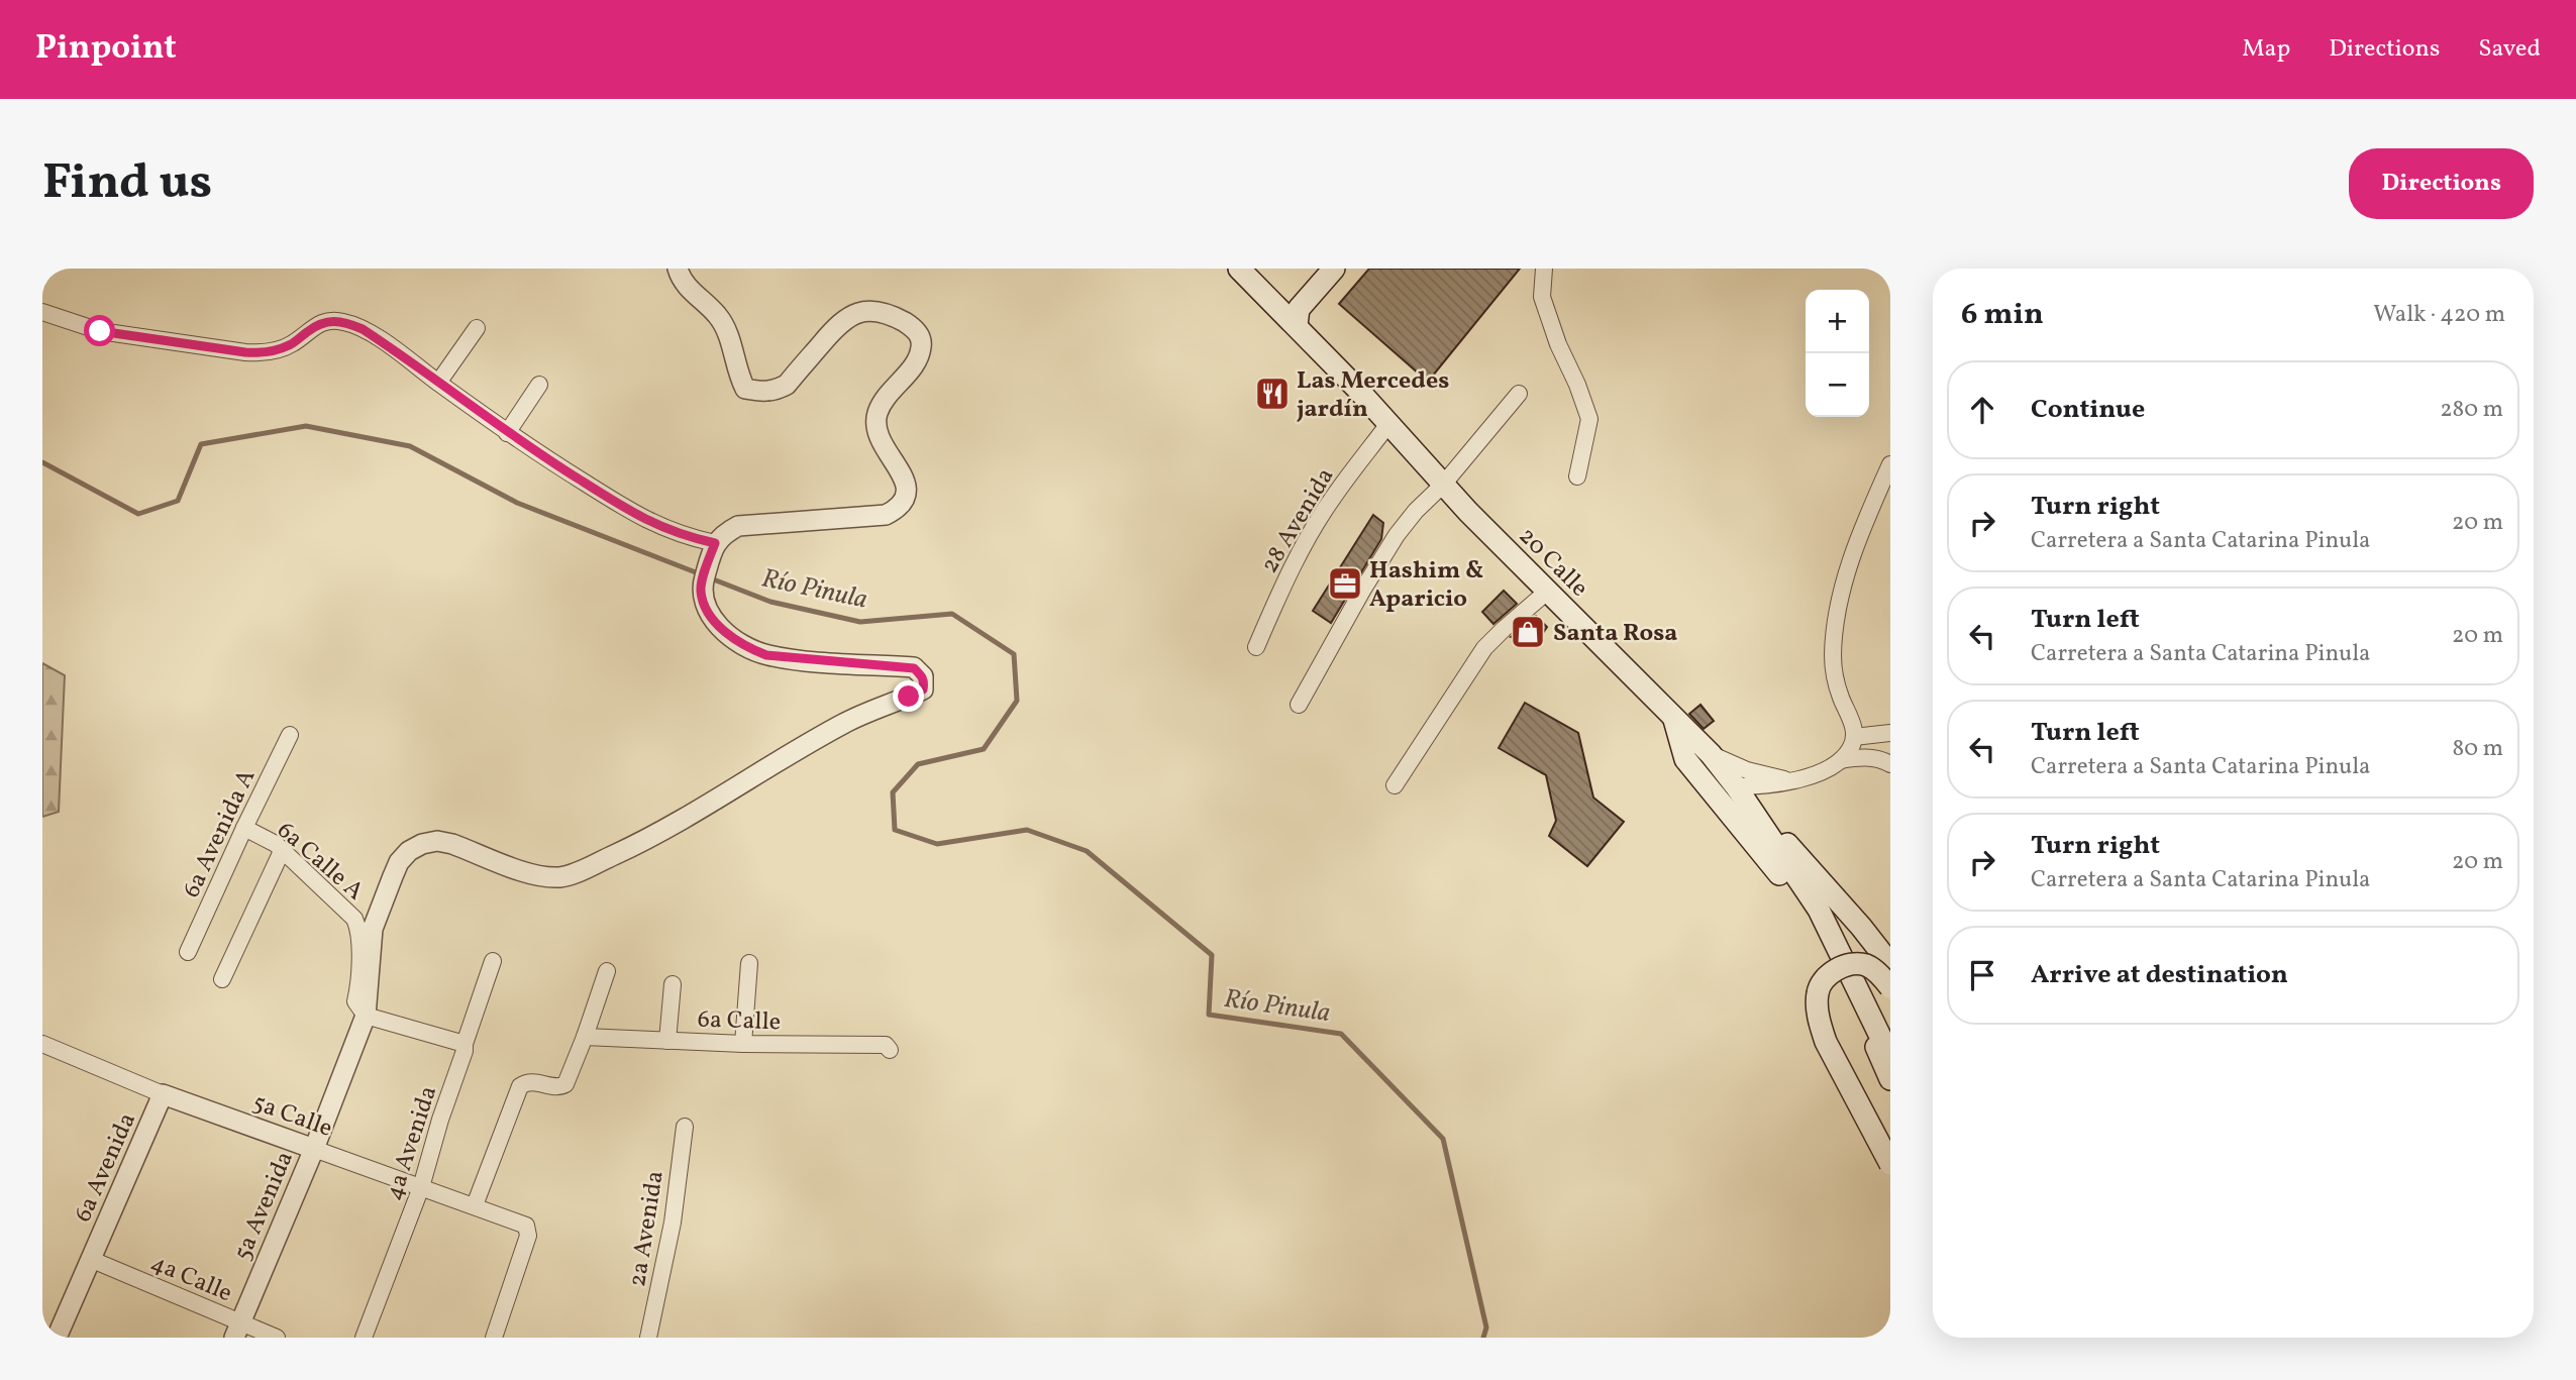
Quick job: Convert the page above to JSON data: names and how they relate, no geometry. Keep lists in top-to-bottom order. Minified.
{"streets":{"main road":["20 Calle"],"street":["28 Avenida","6a Avenida A","6a Calle A","6a Calle","5a Calle","4a Avenida","6a Avenida","5a Avenida","2a Avenida","4a Calle"]},"crossings":[["28 Avenida","20 Calle"],["6a Avenida A","6a Calle A"],["6a Calle A","5a Avenida"],["5a Calle","4a Avenida"],["5a Calle","6a Avenida"],["5a Calle","5a Avenida"],["6a Avenida","4a Calle"],["5a Avenida","4a Calle"]],"water":["Río Pinula"],"places":{"restaurant":["Las Mercedes jardín"],"office":["Hashim & Aparicio"],"shop":["Santa Rosa"]},"page":{"header":"Pinpoint","nav":["Map","Directions","Saved"],"buttons":"Directions","title":"Find us","heading":["6 min","Walk · 420 m"],"map_buttons":["+","−"],"list":[["Continue","280 m"],["Turn right","Carretera a Santa Catarina Pinula","20 m"],["Turn left","Carretera a Santa Catarina Pinula","20 m"],["Turn left","Carretera a Santa Catarina Pinula","80 m"],["Turn right","Carretera a Santa Catarina Pinula","20 m"],"Arrive at destination"]}}
